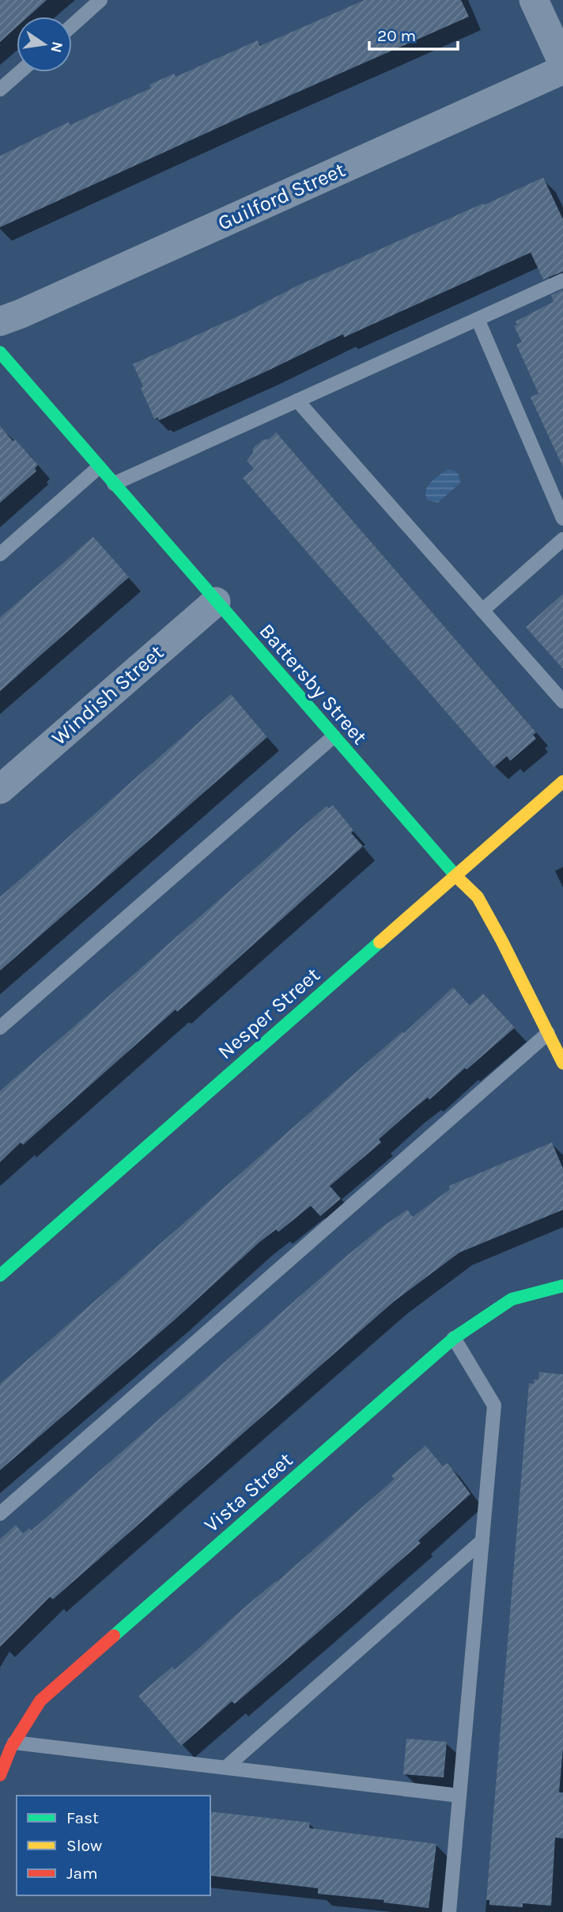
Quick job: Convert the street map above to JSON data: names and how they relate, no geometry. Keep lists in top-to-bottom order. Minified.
{"streets":{"street":["Guilford Street","Battersby Street","Windish Street","Nesper Street","Vista Street"]},"crossings":[["Battersby Street","Windish Street"],["Battersby Street","Nesper Street"]],"legend":["Fast","Slow","Jam"],"scale_bar":"20 m","north":"right"}
